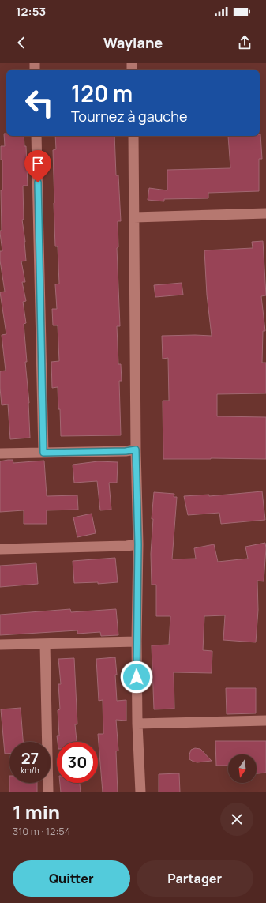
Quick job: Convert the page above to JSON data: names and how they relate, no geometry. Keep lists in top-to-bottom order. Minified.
{"north":"bottom","page":{"status":"12:53","header":"Waylane","turn":["120 m","Tournez à gauche"],"speed":"27 km/h","limit":"30","heading":["1 min","310 m · 12:54"],"buttons":["Quitter","Partager"]}}
